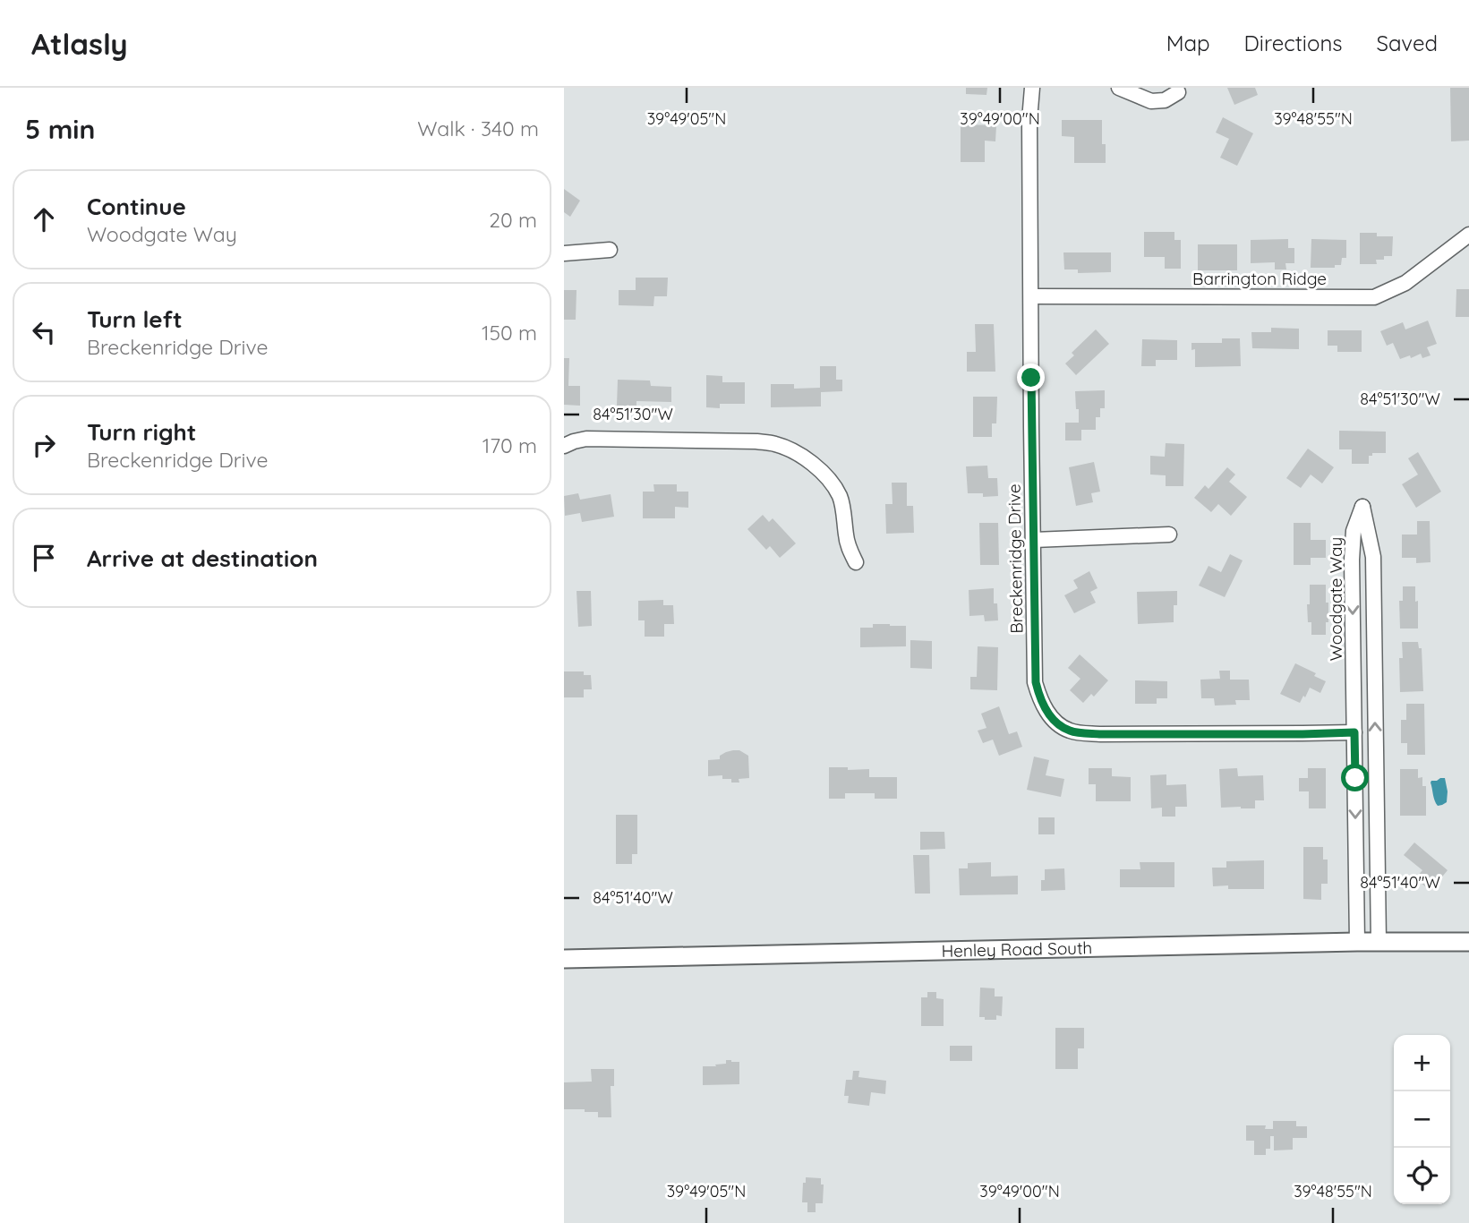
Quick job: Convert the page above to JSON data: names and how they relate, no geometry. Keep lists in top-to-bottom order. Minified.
{"streets":{"street":["Barrington Ridge","Breckenridge Drive","Woodgate Way","Henley Road South"]},"crossings":[["Barrington Ridge","Breckenridge Drive"],["Breckenridge Drive","Woodgate Way"],["Woodgate Way","Henley Road South"]],"page":{"header":"Atlasly","nav":["Map","Directions","Saved"],"heading":["5 min","Walk · 340 m"],"list":[["Continue","Woodgate Way","20 m"],["Turn left","Breckenridge Drive","150 m"],["Turn right","Breckenridge Drive","170 m"],"Arrive at destination"],"map_buttons":["+","−"]},"coordinates":["39°49'05\"N","39°49'00\"N","39°48'55\"N","84°51'30\"W","84°51'40\"W"]}
